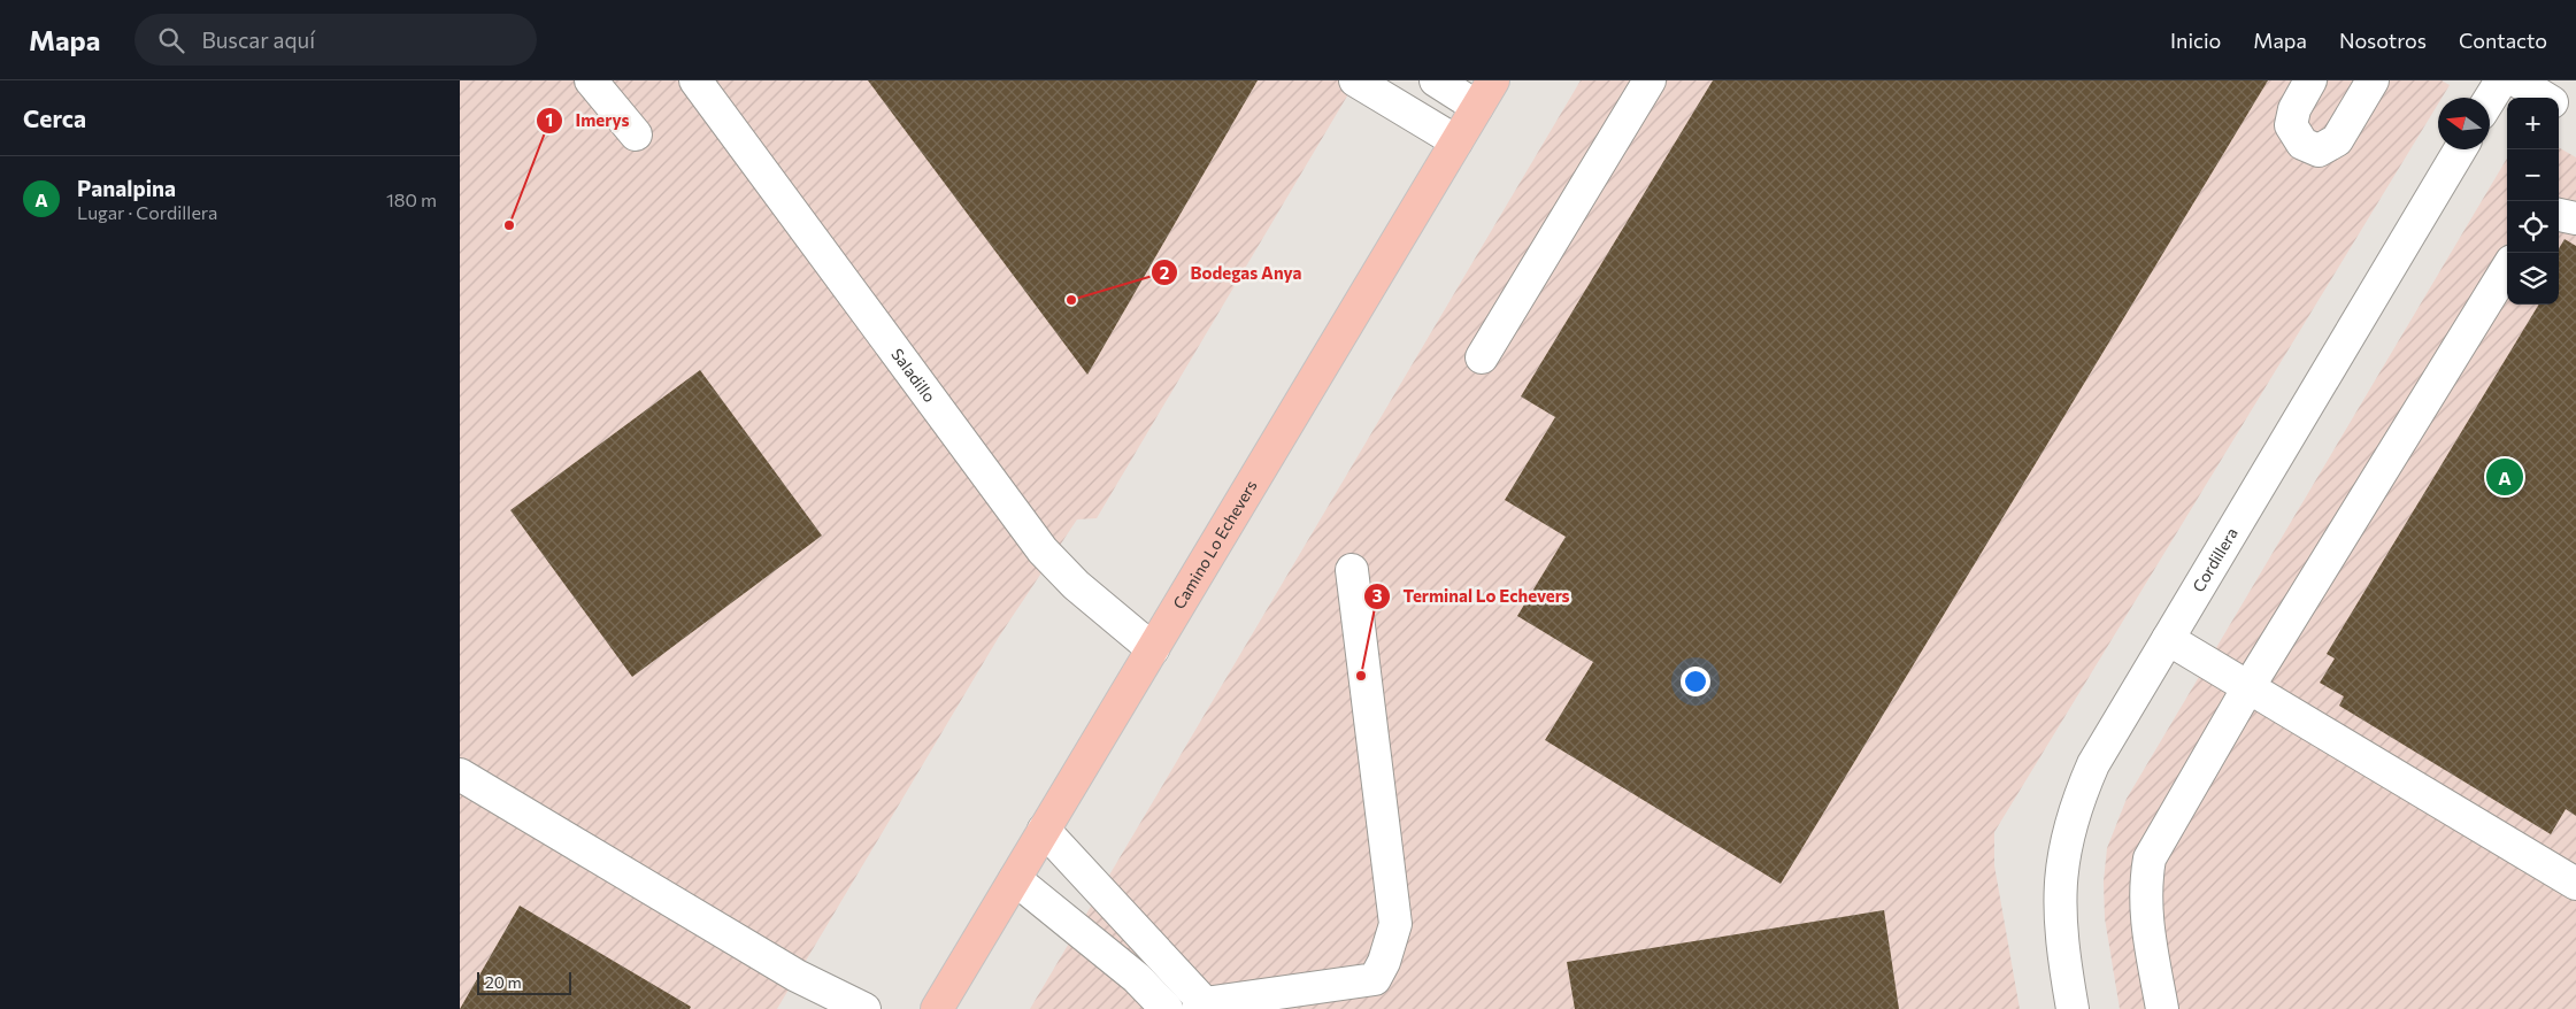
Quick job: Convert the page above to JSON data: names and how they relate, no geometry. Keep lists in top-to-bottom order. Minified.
{"streets":{"main road":["Camino Lo Echevers"],"street":["Saladillo","Cordillera"]},"crossings":[["Saladillo","Camino Lo Echevers"]],"places":["Imerys","Bodegas Anya","Terminal Lo Echevers"],"scale_bar":"20 m","north":"left","page":{"header":"Mapa","search":"Buscar aquí","nav":["Inicio","Mapa","Nosotros","Contacto"],"heading":"Cerca","map_buttons":["+","−"],"list":[{"mark":"A","name":"Panalpina","note":"Lugar · Cordillera","value":"180 m"}],"pins":"A","scale":"20 m"}}
